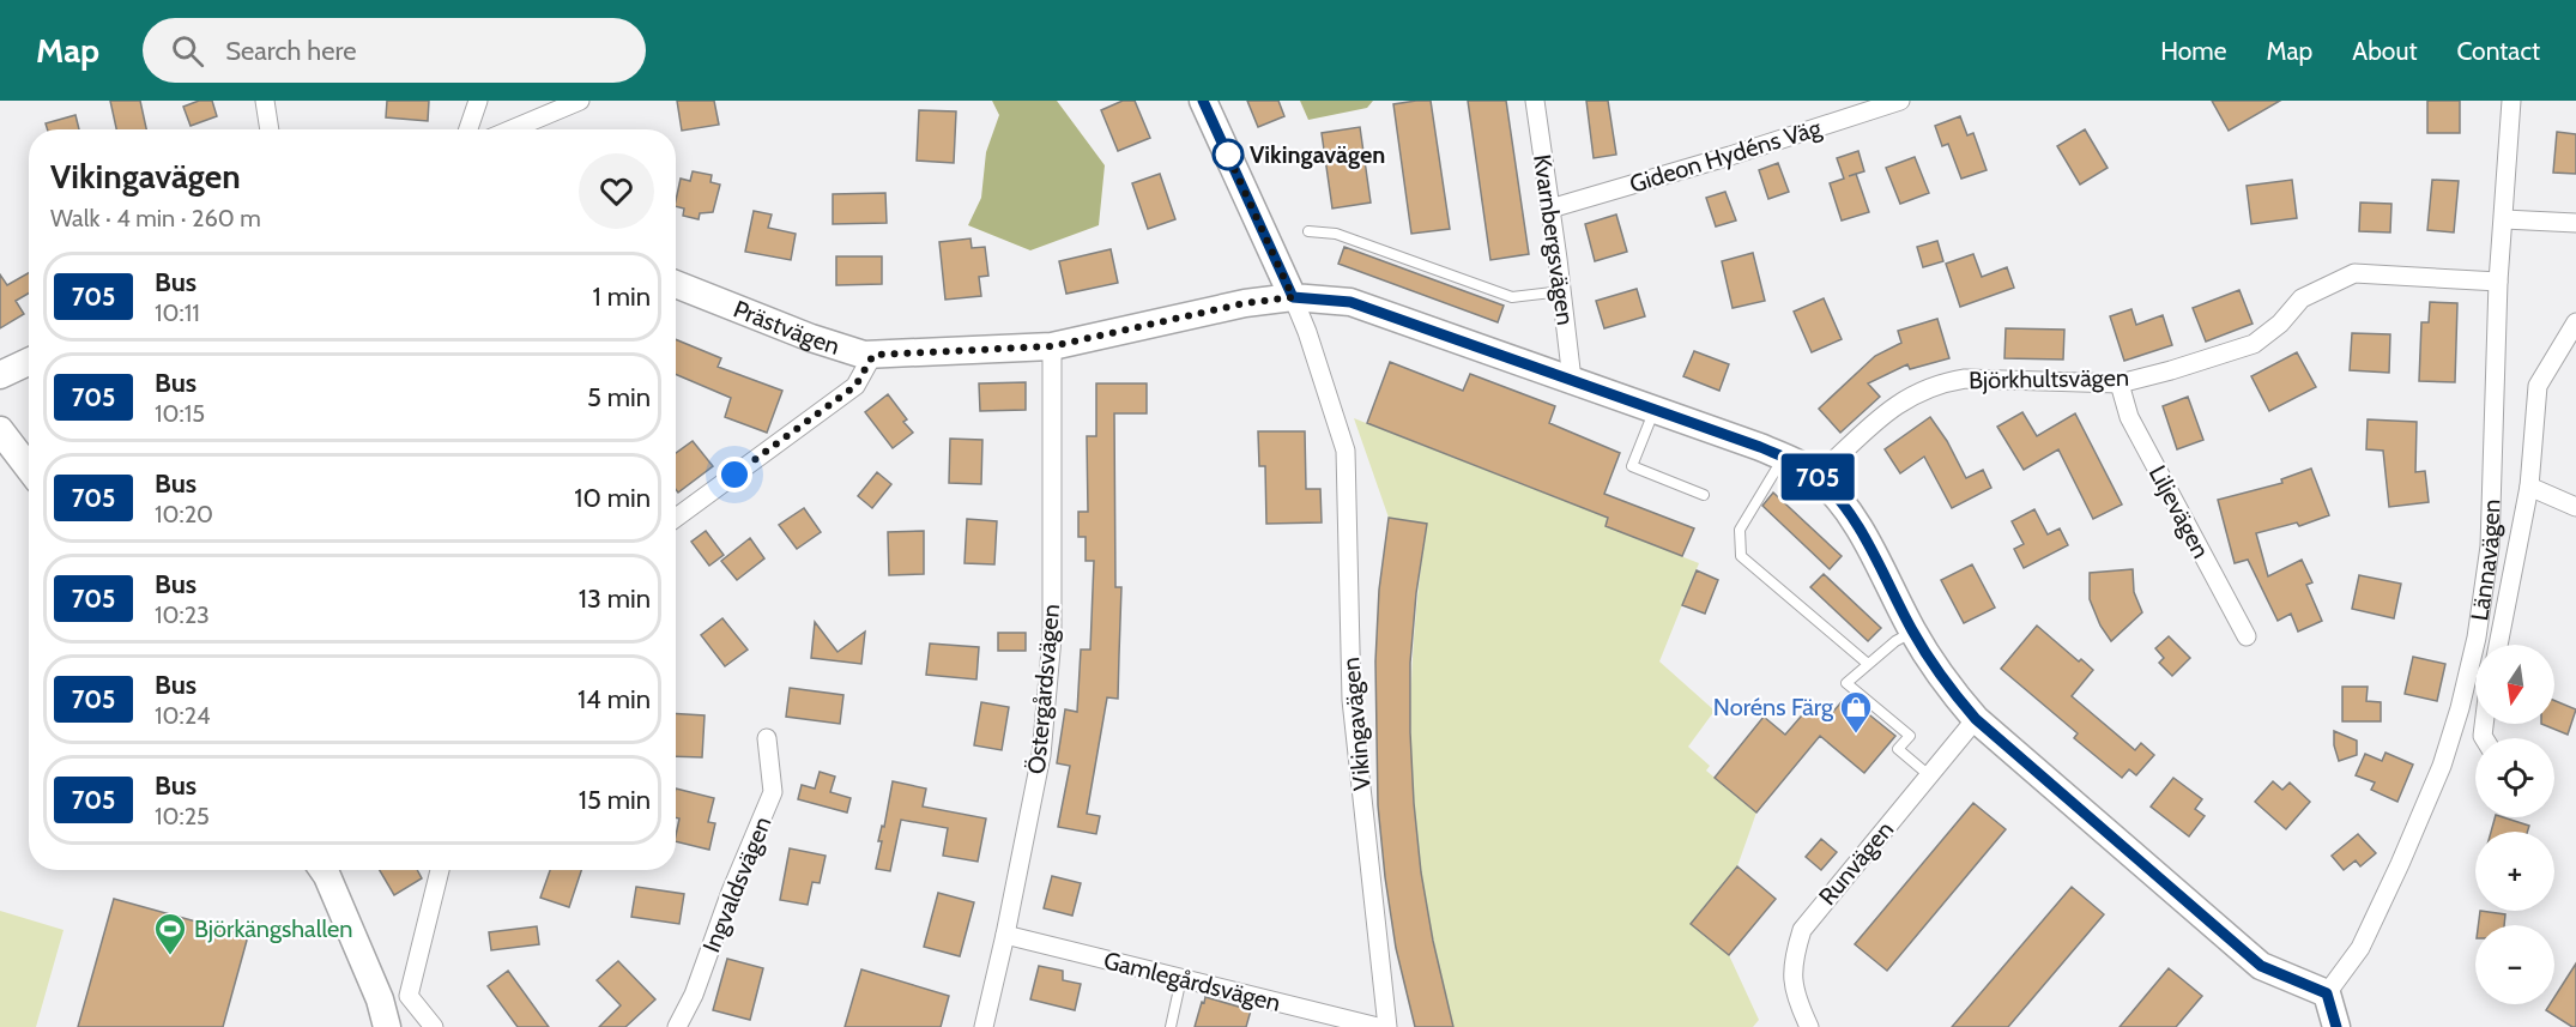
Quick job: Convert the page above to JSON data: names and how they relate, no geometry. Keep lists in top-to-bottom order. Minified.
{"streets":{"street":["Gideon Hydéns Väg","Kvarnbergsvägen","Prästvägen","Björkhultsvägen","Liljevägen","Lännavägen","Östergårdsvägen","Vikingavägen","Runvägen","Ingvaldsvägen","Gamlegårdsvägen"]},"crossings":[["Gideon Hydéns Väg","Kvarnbergsvägen"],["Kvarnbergsvägen","Prästvägen"],["Prästvägen","Björkhultsvägen"],["Prästvägen","Lännavägen"],["Prästvägen","Östergårdsvägen"],["Prästvägen","Vikingavägen"],["Prästvägen","Runvägen"],["Björkhultsvägen","Liljevägen"],["Björkhultsvägen","Lännavägen"],["Östergårdsvägen","Gamlegårdsvägen"]],"places":{"other":["Vikingavägen"],"shop":["Noréns Färg"],"sports":["Björkängshallen"]},"lines":["bus line 705"],"north":"bottom","page":{"header":"Map","search":"Search here","nav":["Home","Map","About","Contact"],"on_map":"705","heading":["Vikingavägen","Walk · 4 min · 260 m"],"list":[{"mark":"705","name":"Bus","note":"10:11","value":"1 min"},{"mark":"705","name":"Bus","note":"10:15","value":"5 min"},{"mark":"705","name":"Bus","note":"10:20","value":"10 min"},{"mark":"705","name":"Bus","note":"10:23","value":"13 min"},{"mark":"705","name":"Bus","note":"10:24","value":"14 min"},{"mark":"705","name":"Bus","note":"10:25","value":"15 min"}],"map_buttons":["+","−"]}}
